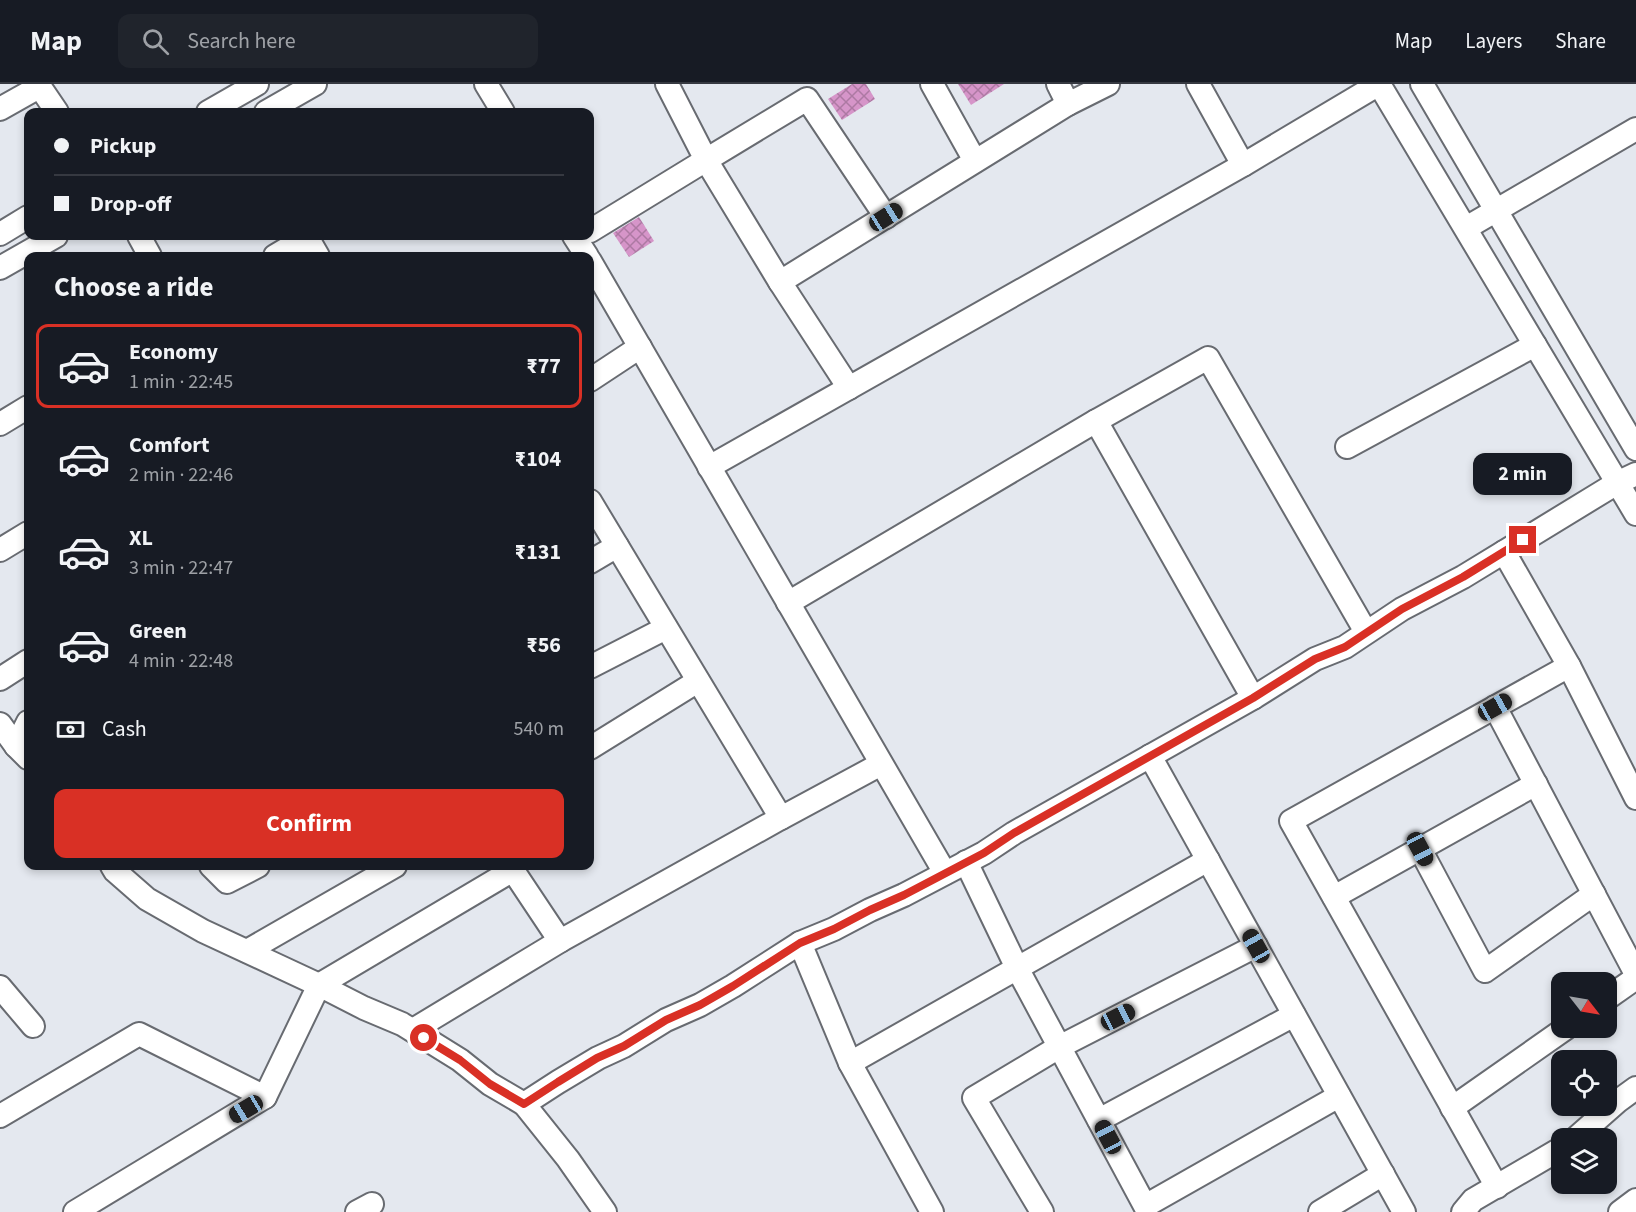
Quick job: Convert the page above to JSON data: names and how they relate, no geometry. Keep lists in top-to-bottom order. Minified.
{"north":"bottom right","page":{"header":"Map","search":"Search here","nav":["Map","Layers","Share"],"banner":["Pickup","Drop-off"],"heading":"Choose a ride","list":[{"name":"Economy","note":"1 min · 22:45","value":"₹77"},{"name":"Comfort","note":"2 min · 22:46","value":"₹104"},{"name":"XL","note":"3 min · 22:47","value":"₹131"},{"name":"Green","note":"4 min · 22:48","value":"₹56"}],"bubble":"2 min","pay":["Cash","540 m"],"buttons":"Confirm"}}
